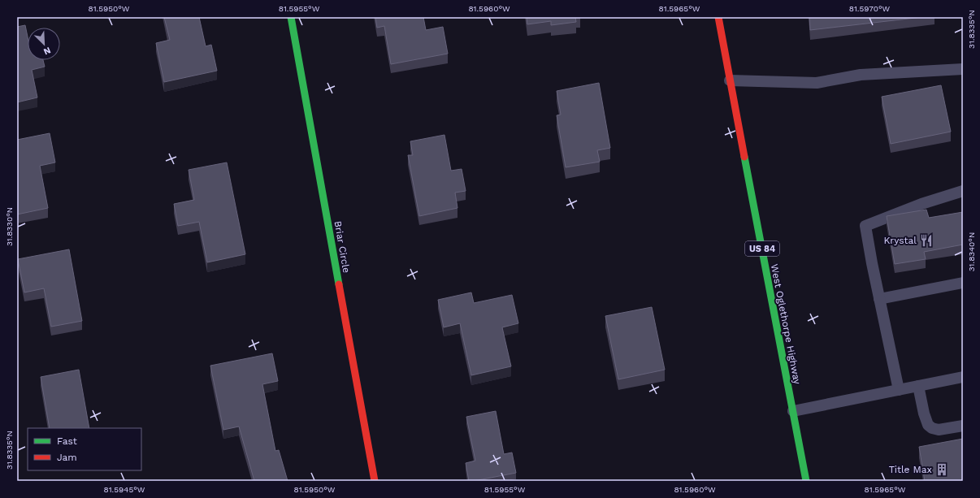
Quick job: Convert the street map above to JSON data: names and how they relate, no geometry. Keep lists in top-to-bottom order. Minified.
{"streets":{"main road":["Briar Circle","US 84","West Oglethorpe Highway"]},"places":{"restaurant":["Krystal"],"building":["Title Max"]},"legend":["Fast","Jam"],"north":"bottom right","coordinates":["81.5950°W","81.5955°W","81.5960°W","81.5965°W","81.5970°W","31.8335°N","31.8330°N","31.8340°N","81.5945°W"]}
